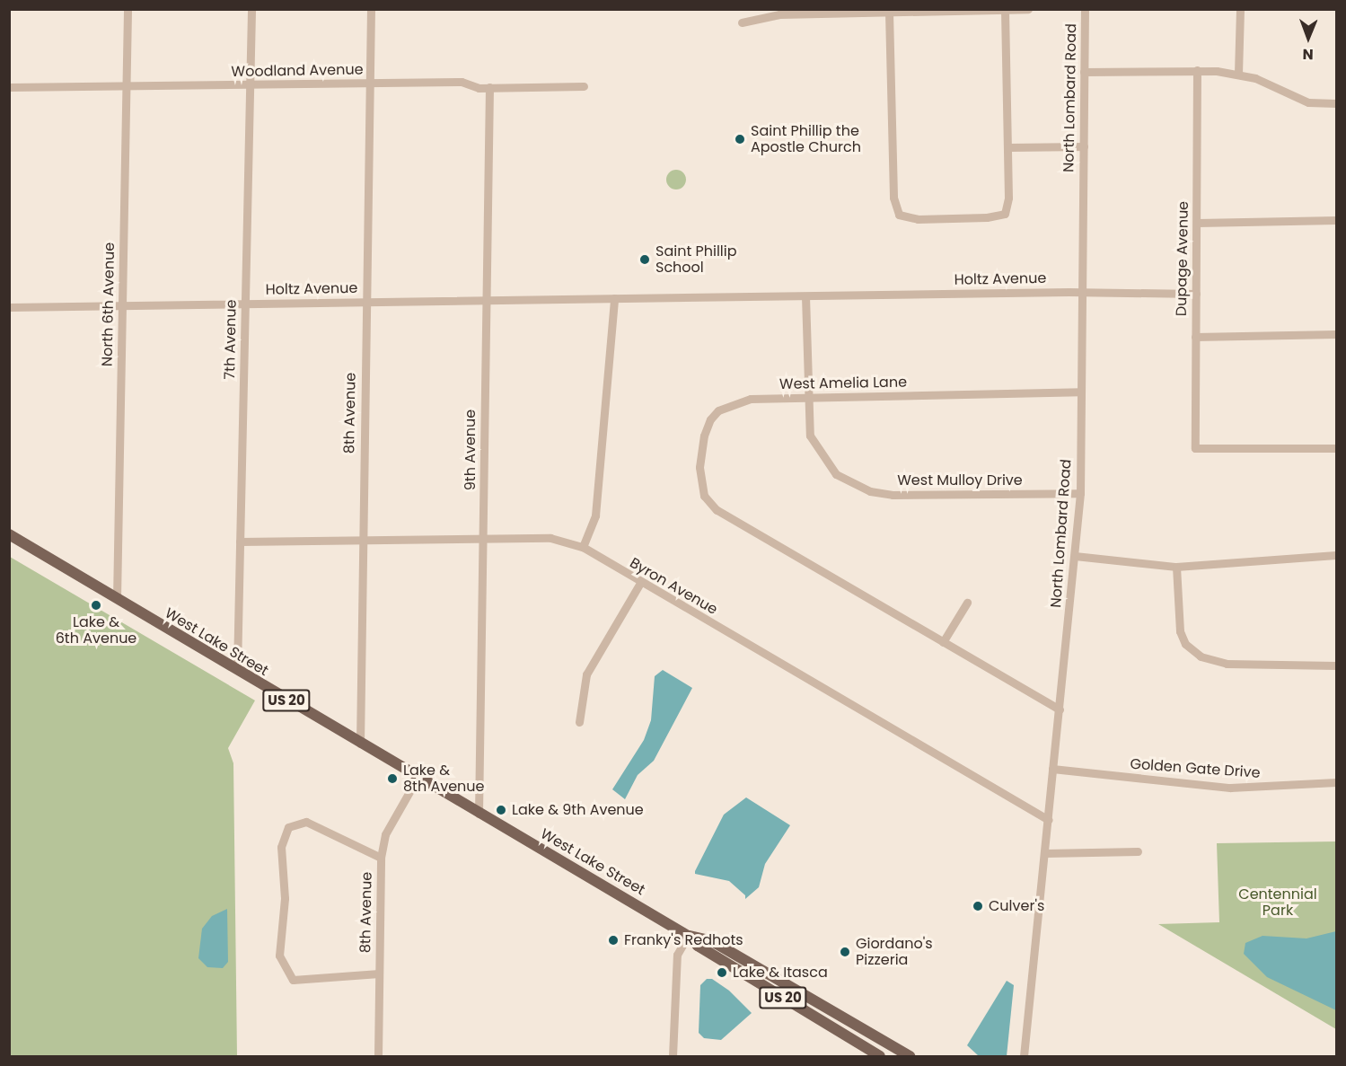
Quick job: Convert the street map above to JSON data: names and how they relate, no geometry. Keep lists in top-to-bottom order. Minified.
{"streets":{"main road":["West Lake Street","US 20"],"street":["Woodland Avenue","North Lombard Road","Dupage Avenue","Holtz Avenue","North 6th Avenue","7th Avenue","West Amelia Lane","8th Avenue","9th Avenue","West Mulloy Drive","Byron Avenue","Golden Gate Drive"]},"crossings":[["Woodland Avenue","North 6th Avenue"],["Woodland Avenue","7th Avenue"],["Woodland Avenue","8th Avenue"],["Woodland Avenue","9th Avenue"],["North Lombard Road","Holtz Avenue"],["North Lombard Road","West Amelia Lane"],["North Lombard Road","West Mulloy Drive"],["North Lombard Road","Byron Avenue"],["North Lombard Road","Golden Gate Drive"],["Dupage Avenue","Holtz Avenue"],["Holtz Avenue","North 6th Avenue"],["Holtz Avenue","7th Avenue"],["Holtz Avenue","8th Avenue"],["Holtz Avenue","9th Avenue"],["Holtz Avenue","West Mulloy Drive"],["North 6th Avenue","West Lake Street"],["7th Avenue","Byron Avenue"],["7th Avenue","West Lake Street"],["West Amelia Lane","West Mulloy Drive"],["8th Avenue","Byron Avenue"],["8th Avenue","West Lake Street"],["9th Avenue","Byron Avenue"],["9th Avenue","West Lake Street"]],"parks":["Centennial Park"],"places":["Saint Phillip the Apostle Church","Saint Phillip School","Lake & 6th Avenue","Lake & 8th Avenue","Lake & 9th Avenue","Culver's","Franky's Redhots","Giordano's Pizzeria","Lake & Itasca"],"north":"bottom"}
